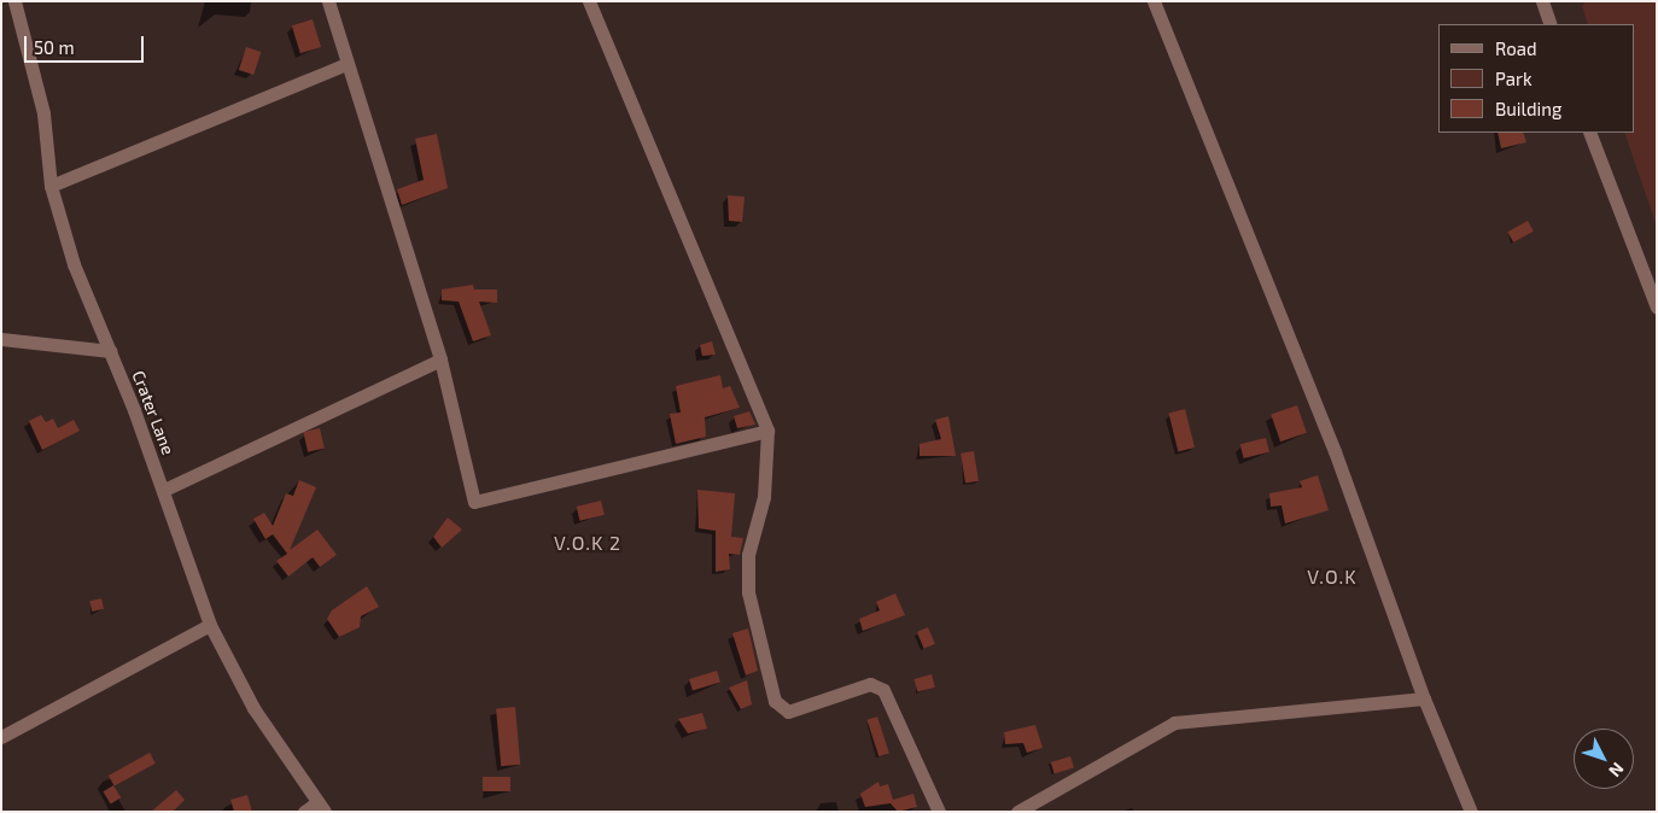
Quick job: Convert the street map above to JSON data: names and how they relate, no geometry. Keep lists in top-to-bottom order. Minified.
{"streets":{"street":["Crater Lane"]},"districts":["V.O.K 2","V.O.K"],"legend":["Road","Park","Building"],"scale_bar":"50 m","north":"bottom right"}
